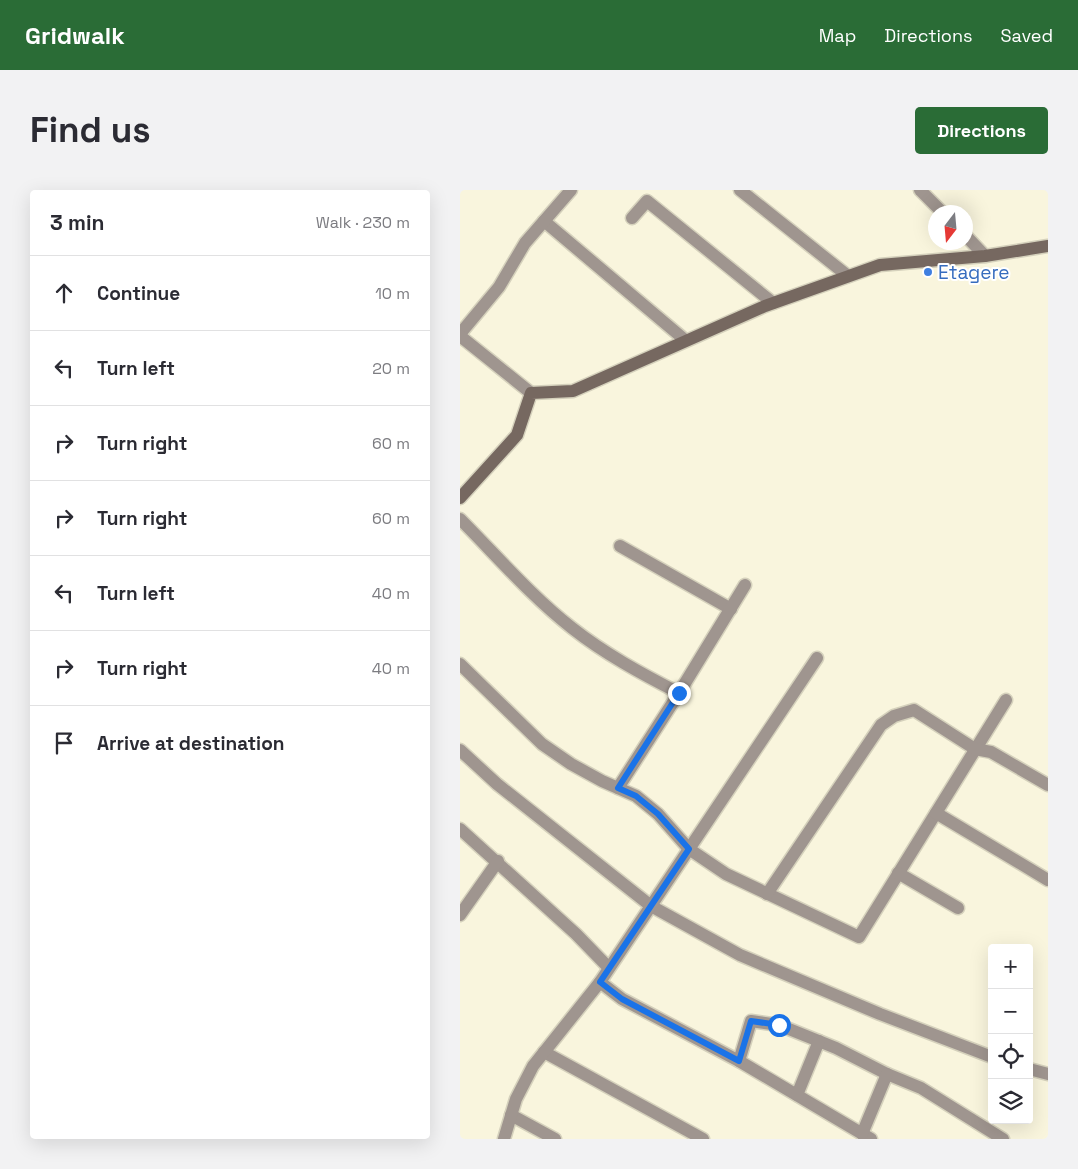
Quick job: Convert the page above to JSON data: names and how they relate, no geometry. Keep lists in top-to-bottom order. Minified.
{"places":["Etagere"],"north":"bottom","page":{"header":"Gridwalk","nav":["Map","Directions","Saved"],"buttons":"Directions","title":"Find us","heading":["3 min","Walk · 230 m"],"list":[["Continue","10 m"],["Turn left","20 m"],["Turn right","60 m"],["Turn right","60 m"],["Turn left","40 m"],["Turn right","40 m"],"Arrive at destination"],"map_buttons":["+","−"]}}
